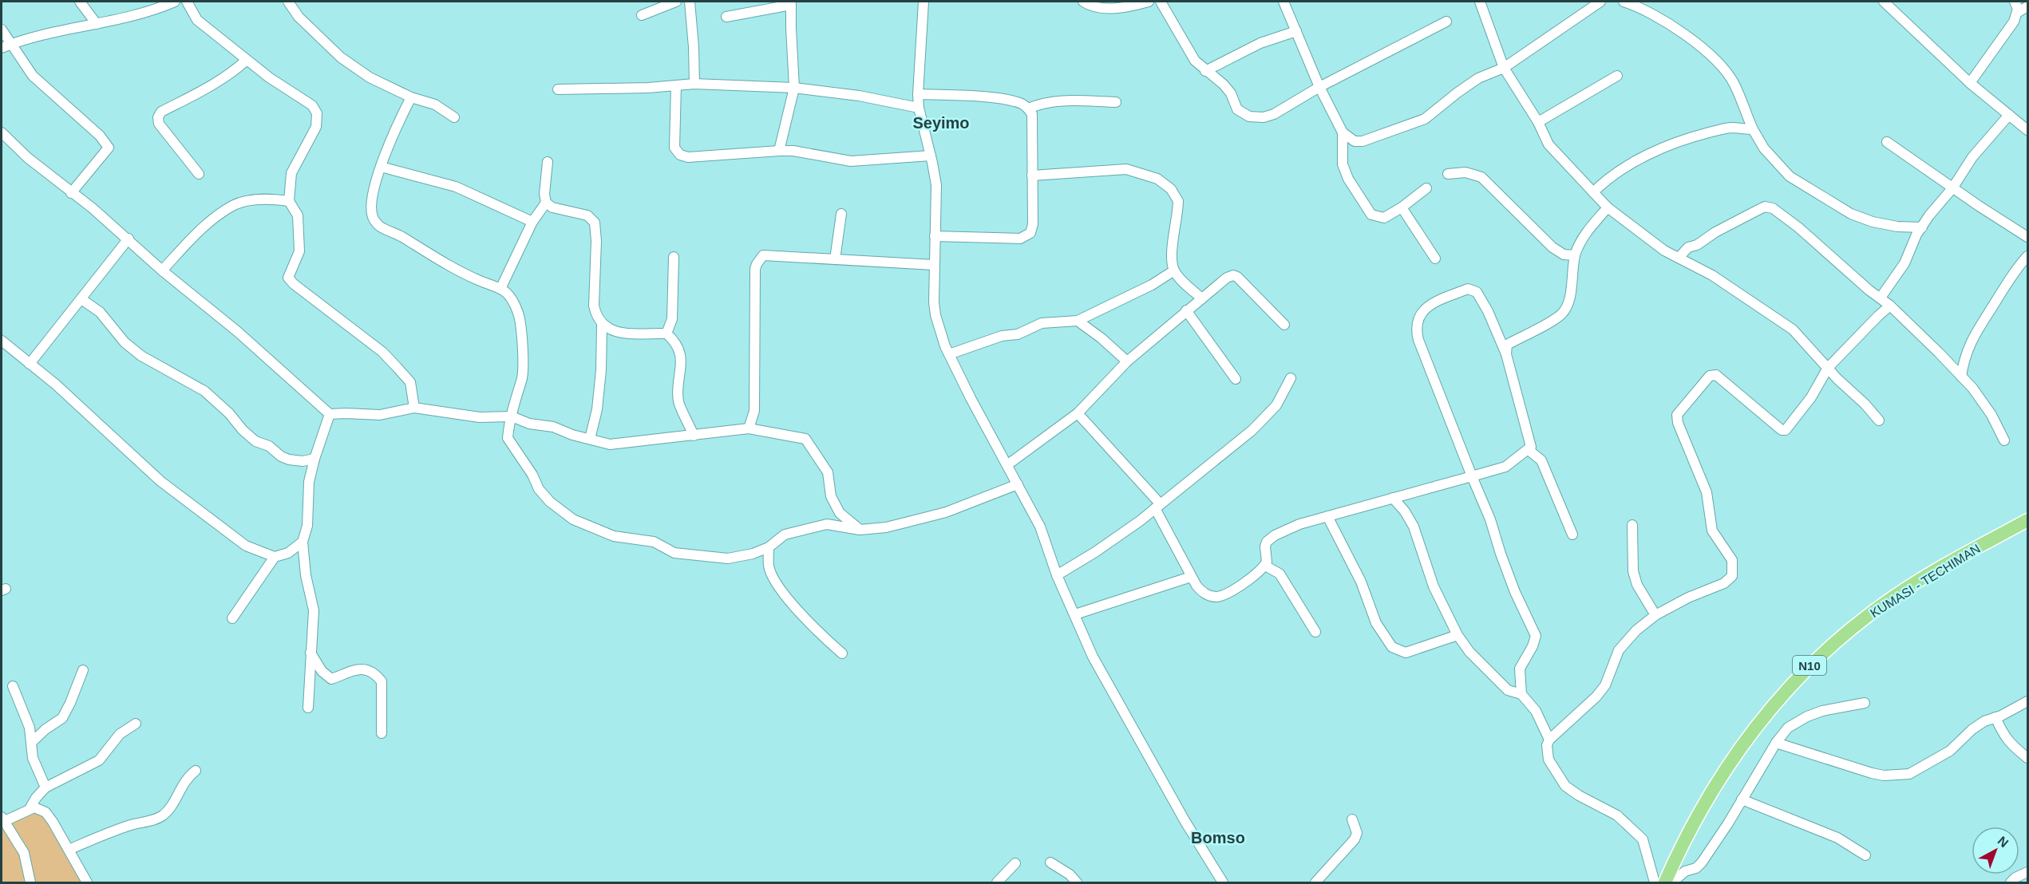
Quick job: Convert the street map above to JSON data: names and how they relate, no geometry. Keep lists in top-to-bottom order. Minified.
{"streets":{"highway":["KUMASI - TECHIMAN","N10"]},"districts":["Seyimo","Bomso"],"north":"top right"}
